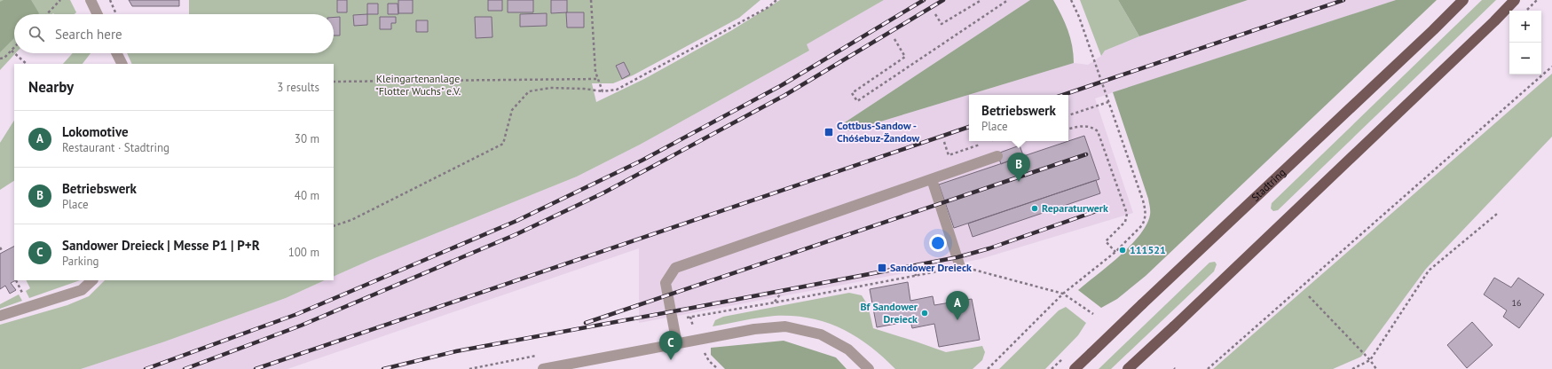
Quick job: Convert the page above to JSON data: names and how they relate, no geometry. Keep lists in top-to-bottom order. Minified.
{"streets":{"main road":["Stadtring"]},"parks":["Kleingartenanlage \"Flotter Wuchs\" e.V."],"places":{"transit":["Cottbus-Sandow - Chóśebuz-Žandow","Sandower Dreieck"],"other":["Reparaturwerk","111521","Bf Sandower Dreieck"]},"house_numbers":["16"],"page":{"map_buttons":["+","−"],"search":"Search here","heading":["Nearby","3 results"],"popup":["Betriebswerk","Place"],"list":[{"mark":"A","name":"Lokomotive","note":"Restaurant · Stadtring","value":"30 m"},{"mark":"B","name":"Betriebswerk","note":"Place","value":"40 m"},{"mark":"C","name":"Sandower Dreieck | Messe P1 | P+R","note":"Parking","value":"100 m"}],"pins":["B","A","C"]}}
